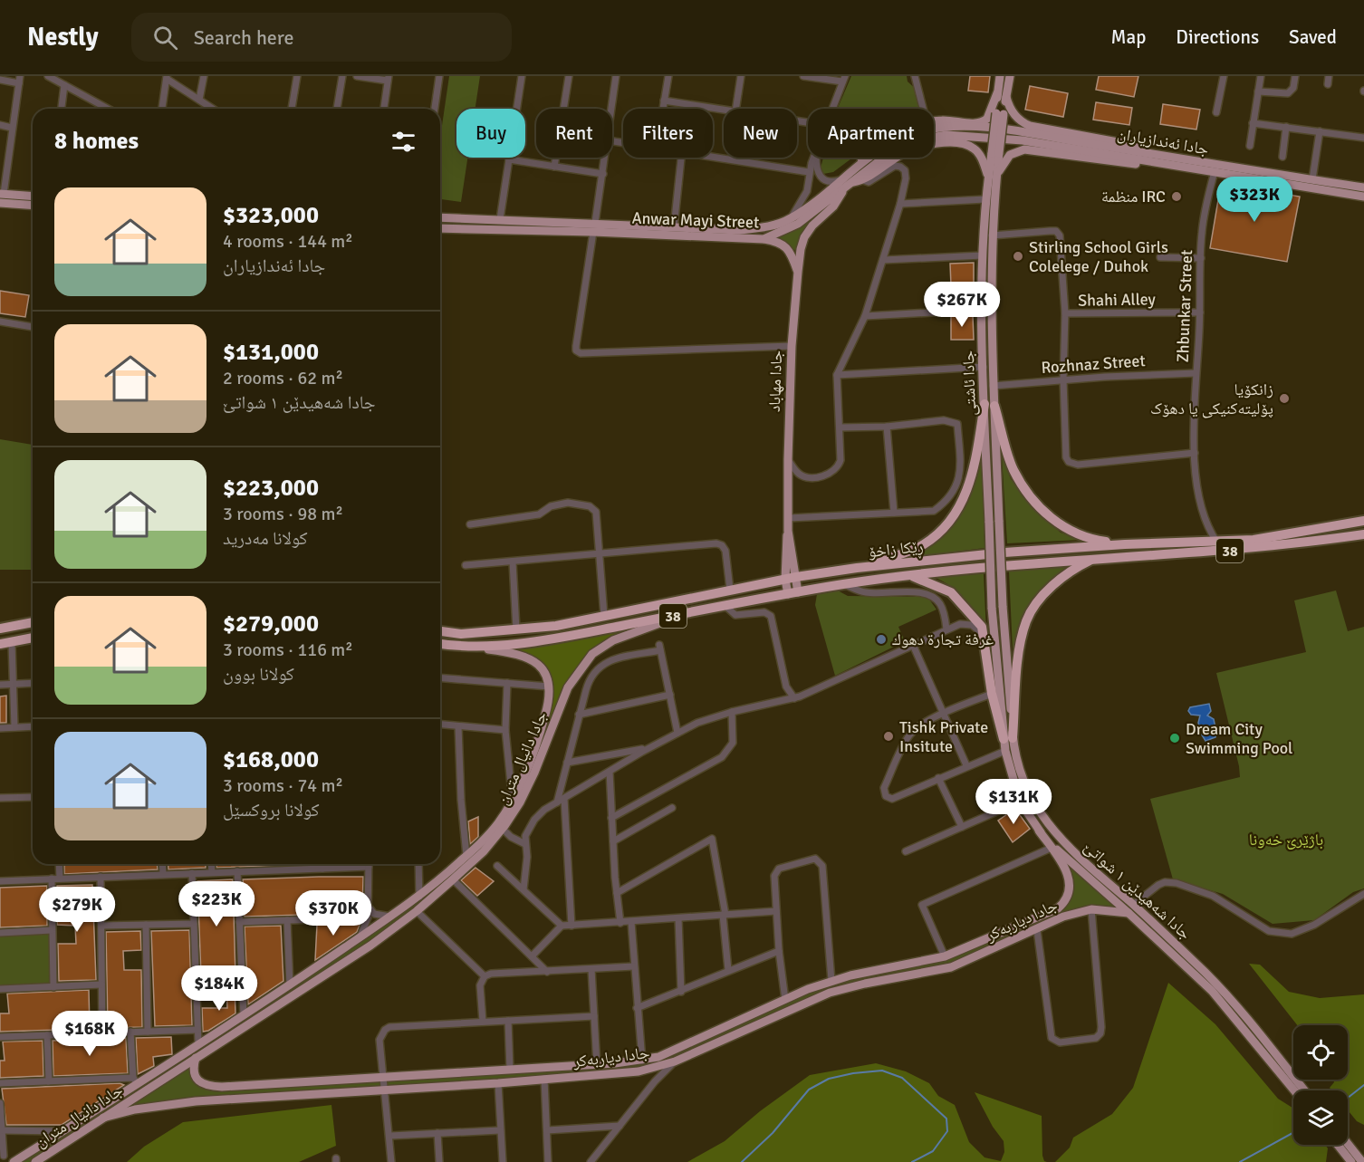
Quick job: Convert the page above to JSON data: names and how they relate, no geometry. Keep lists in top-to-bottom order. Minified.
{"streets":{"highway":["ڕێکا زاخۆ","38"],"main road":["جادا ئەندازیاران","Anwar Mayi Street","جادا مهاباد","جادا ئاشتی","جادا دانيال متران","جادا شەهیدێن ١ شواتێ","جادا دیاربه‌كر"],"street":["Shahi Alley","Zhbunkar Street","Rozhnaz Street"]},"crossings":[["جادا ئەندازیاران","Anwar Mayi Street"],["جادا ئەندازیاران","Zhbunkar Street"],["Anwar Mayi Street","جادا مهاباد"],["Shahi Alley","Zhbunkar Street"],["Zhbunkar Street","Rozhnaz Street"],["Zhbunkar Street","ڕێکا زاخۆ"],["Rozhnaz Street","جادا ئاشتی"],["جادا مهاباد","ڕێکا زاخۆ"],["جادا ئاشتی","جادا شەهیدێن ١ شواتێ"],["ڕێکا زاخۆ","جادا دانيال متران"],["جادا دانيال متران","جادا دیاربه‌كر"],["جادا شەهیدێن ١ شواتێ","جادا دیاربه‌كر"]],"parks":["باژێرێ خه‌ونا"],"places":["منظمة IRC","Stirling School Girls Colelege / Duhok","زانکۆیا پۆلیتەکنیکی یا دهۆک","غرفة تجارة دهوك","Tishk Private Insitute","Dream City Swimming Pool"],"page":{"header":"Nestly","search":"Search here","nav":["Map","Directions","Saved"],"chip":["Buy","Rent","Filters","New","Apartment"],"heading":"8 homes","list":[{"name":"$323,000","note":"4 rooms · 144 m² · جادا ئەندازیاران"},{"name":"$131,000","note":"2 rooms · 62 m² · جادا شەهیدێن ١ شواتێ"},{"name":"$223,000","note":"3 rooms · 98 m² · كولانا مه‌درید"},{"name":"$279,000","note":"3 rooms · 116 m² · كولانا بوون"},{"name":"$168,000","note":"3 rooms · 74 m² · كولانا بروکسێل"}],"price":["$323K","$267K","$131K","$223K","$279K","$370K","$184K","$168K"]}}
